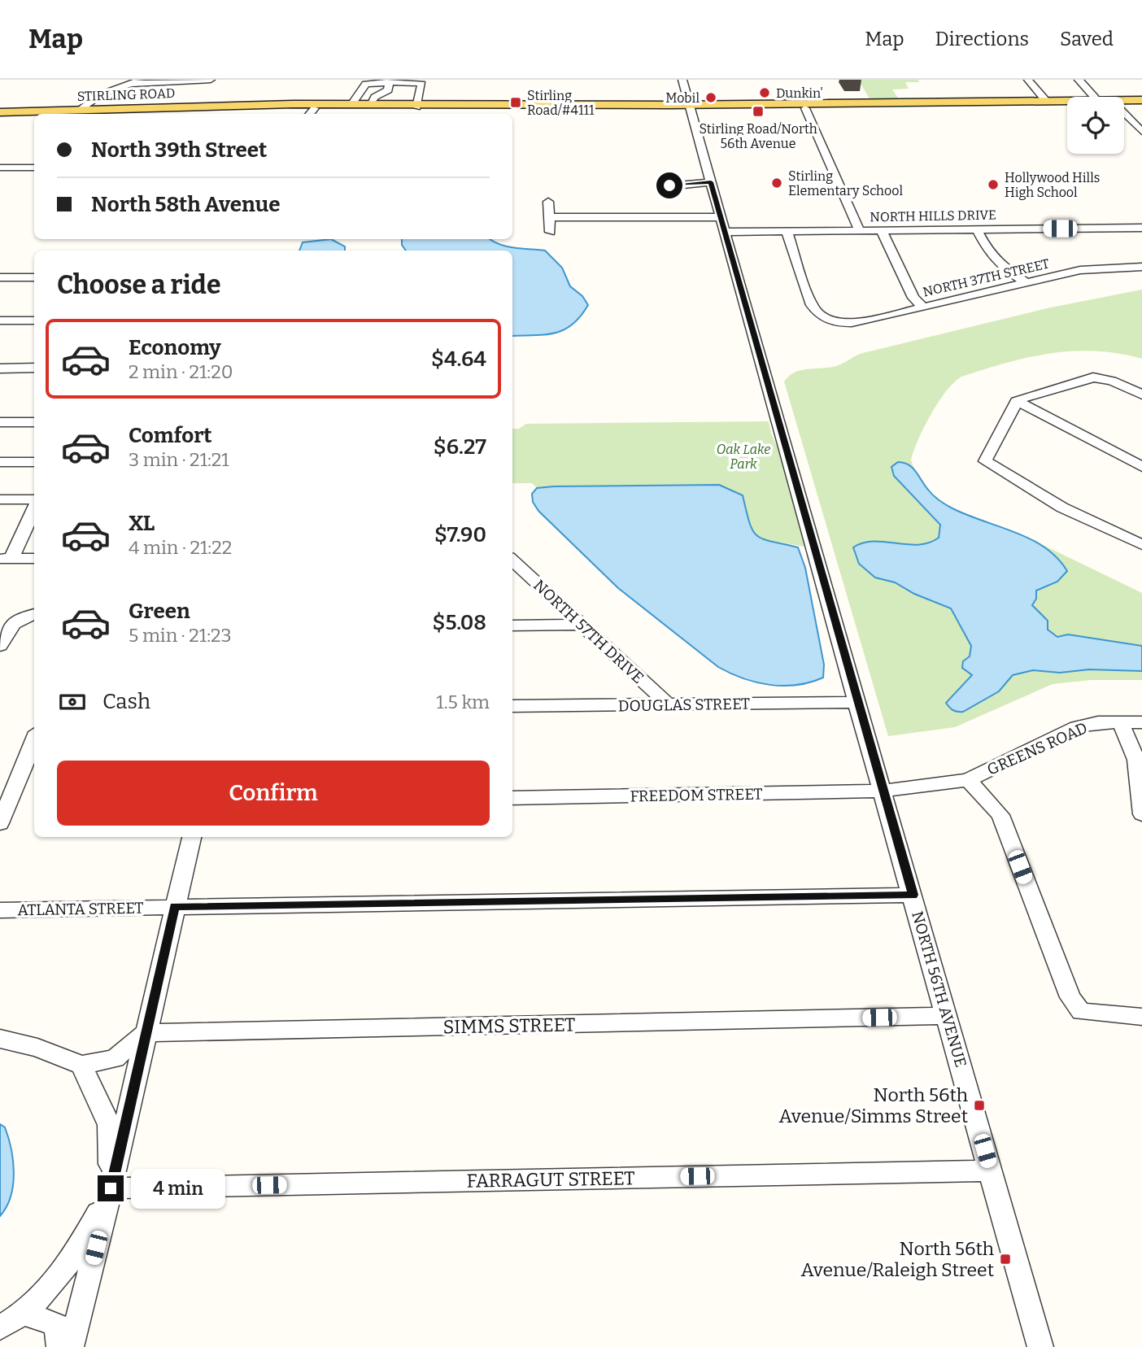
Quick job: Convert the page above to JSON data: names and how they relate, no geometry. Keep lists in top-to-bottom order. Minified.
{"streets":{"main road":["STIRLING ROAD"],"street":["NORTH HILLS DRIVE","NORTH 37TH STREET","NORTH 57TH DRIVE","DOUGLAS STREET","GREENS ROAD","FREEDOM STREET","ATLANTA STREET","NORTH 56TH AVENUE","SIMMS STREET","FARRAGUT STREET"]},"crossings":[["STIRLING ROAD","NORTH 56TH AVENUE"],["NORTH HILLS DRIVE","NORTH 37TH STREET"],["NORTH HILLS DRIVE","NORTH 56TH AVENUE"],["NORTH 57TH DRIVE","DOUGLAS STREET"],["DOUGLAS STREET","NORTH 56TH AVENUE"],["GREENS ROAD","FREEDOM STREET"],["GREENS ROAD","NORTH 56TH AVENUE"],["FREEDOM STREET","NORTH 56TH AVENUE"],["ATLANTA STREET","NORTH 56TH AVENUE"],["NORTH 56TH AVENUE","SIMMS STREET"],["NORTH 56TH AVENUE","FARRAGUT STREET"]],"parks":["Oak Lake Park"],"places":{"other":["Dunkin'","Mobil","Stirling Elementary School","Hollywood Hills High School"],"transit":["Stirling Road/#4111","Stirling Road/North 56th Avenue","North 56th Avenue/Simms Street","North 56th Avenue/Raleigh Street"]},"page":{"header":"Map","nav":["Map","Directions","Saved"],"banner":["North 39th Street","North 58th Avenue"],"heading":"Choose a ride","list":[{"name":"Economy","note":"2 min · 21:20","value":"$4.64"},{"name":"Comfort","note":"3 min · 21:21","value":"$6.27"},{"name":"XL","note":"4 min · 21:22","value":"$7.90"},{"name":"Green","note":"5 min · 21:23","value":"$5.08"}],"pay":["Cash","1.5 km"],"buttons":"Confirm","bubble":"4 min"}}
